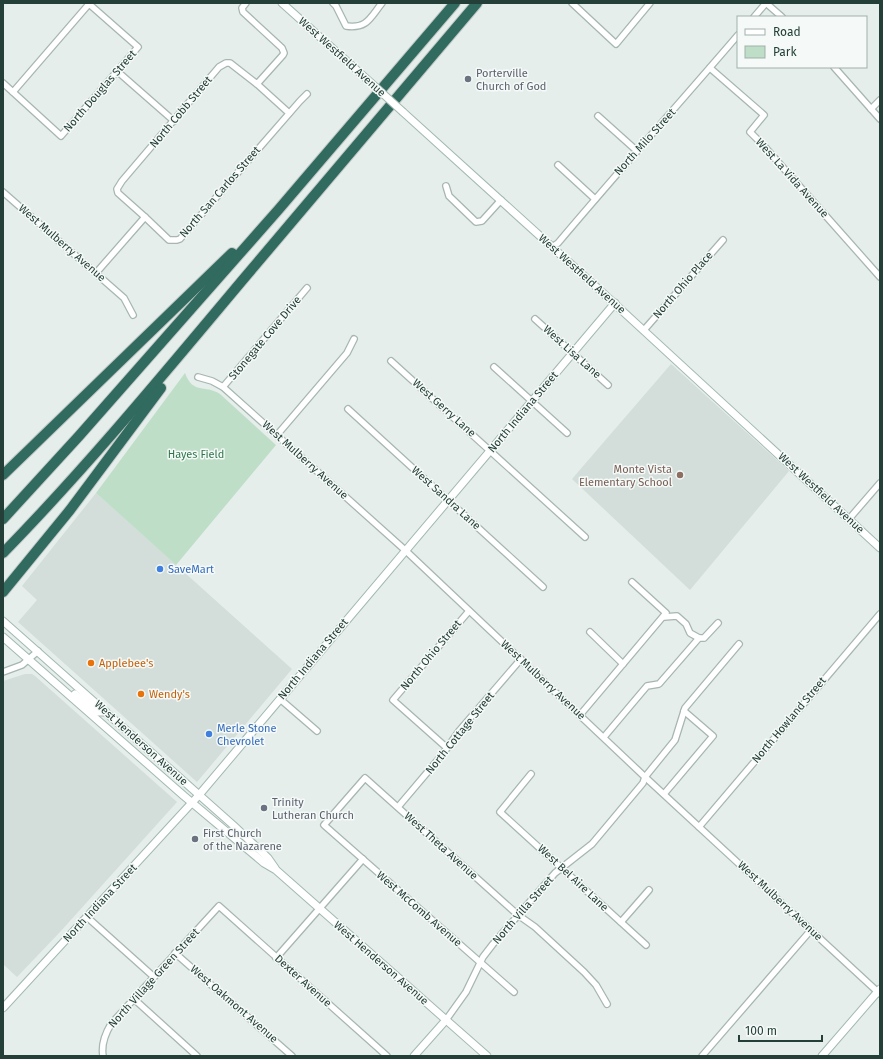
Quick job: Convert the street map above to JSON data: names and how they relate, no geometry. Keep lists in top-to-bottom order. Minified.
{"streets":{"street":["West Westfield Avenue","North Douglas Street","North Cobb Street","North Milo Street","West La Vida Avenue","North San Carlos Street","West Mulberry Avenue","North Ohio Place","Stonegate Cove Drive","West Lisa Lane","West Gerry Lane","North Indiana Street","West Sandra Lane","North Ohio Street","North Howland Street","North Cottage Street","West Henderson Avenue","West Theta Avenue","West Bel Aire Lane","West McComb Avenue","North Villa Street","North Village Green Street","Dexter Avenue","West Oakmont Avenue"]},"crossings":[["West Westfield Avenue","North Milo Street"],["West Westfield Avenue","North Ohio Place"],["West Westfield Avenue","North Indiana Street"],["North Cobb Street","North San Carlos Street"],["North Milo Street","West La Vida Avenue"],["West Mulberry Avenue","Stonegate Cove Drive"],["West Mulberry Avenue","North Indiana Street"],["West Mulberry Avenue","North Ohio Street"],["West Mulberry Avenue","North Howland Street"],["West Mulberry Avenue","North Cottage Street"],["West Mulberry Avenue","North Villa Street"],["West Lisa Lane","North Indiana Street"],["West Gerry Lane","North Indiana Street"],["North Indiana Street","West Sandra Lane"],["North Indiana Street","West Henderson Avenue"],["North Ohio Street","North Cottage Street"],["North Cottage Street","West Theta Avenue"],["West Henderson Avenue","North Villa Street"],["West Theta Avenue","West McComb Avenue"],["West Theta Avenue","North Villa Street"],["West Bel Aire Lane","North Villa Street"],["West McComb Avenue","North Villa Street"],["North Village Green Street","Dexter Avenue"],["North Village Green Street","West Oakmont Avenue"]],"parks":["Hayes Field"],"places":["Porterville Church of God","Monte Vista Elementary School","SaveMart","Applebee's","Wendy's","Merle Stone Chevrolet","Trinity Lutheran Church","First Church of the Nazarene"],"legend":["Road","Park"],"scale_bar":"100 m"}
